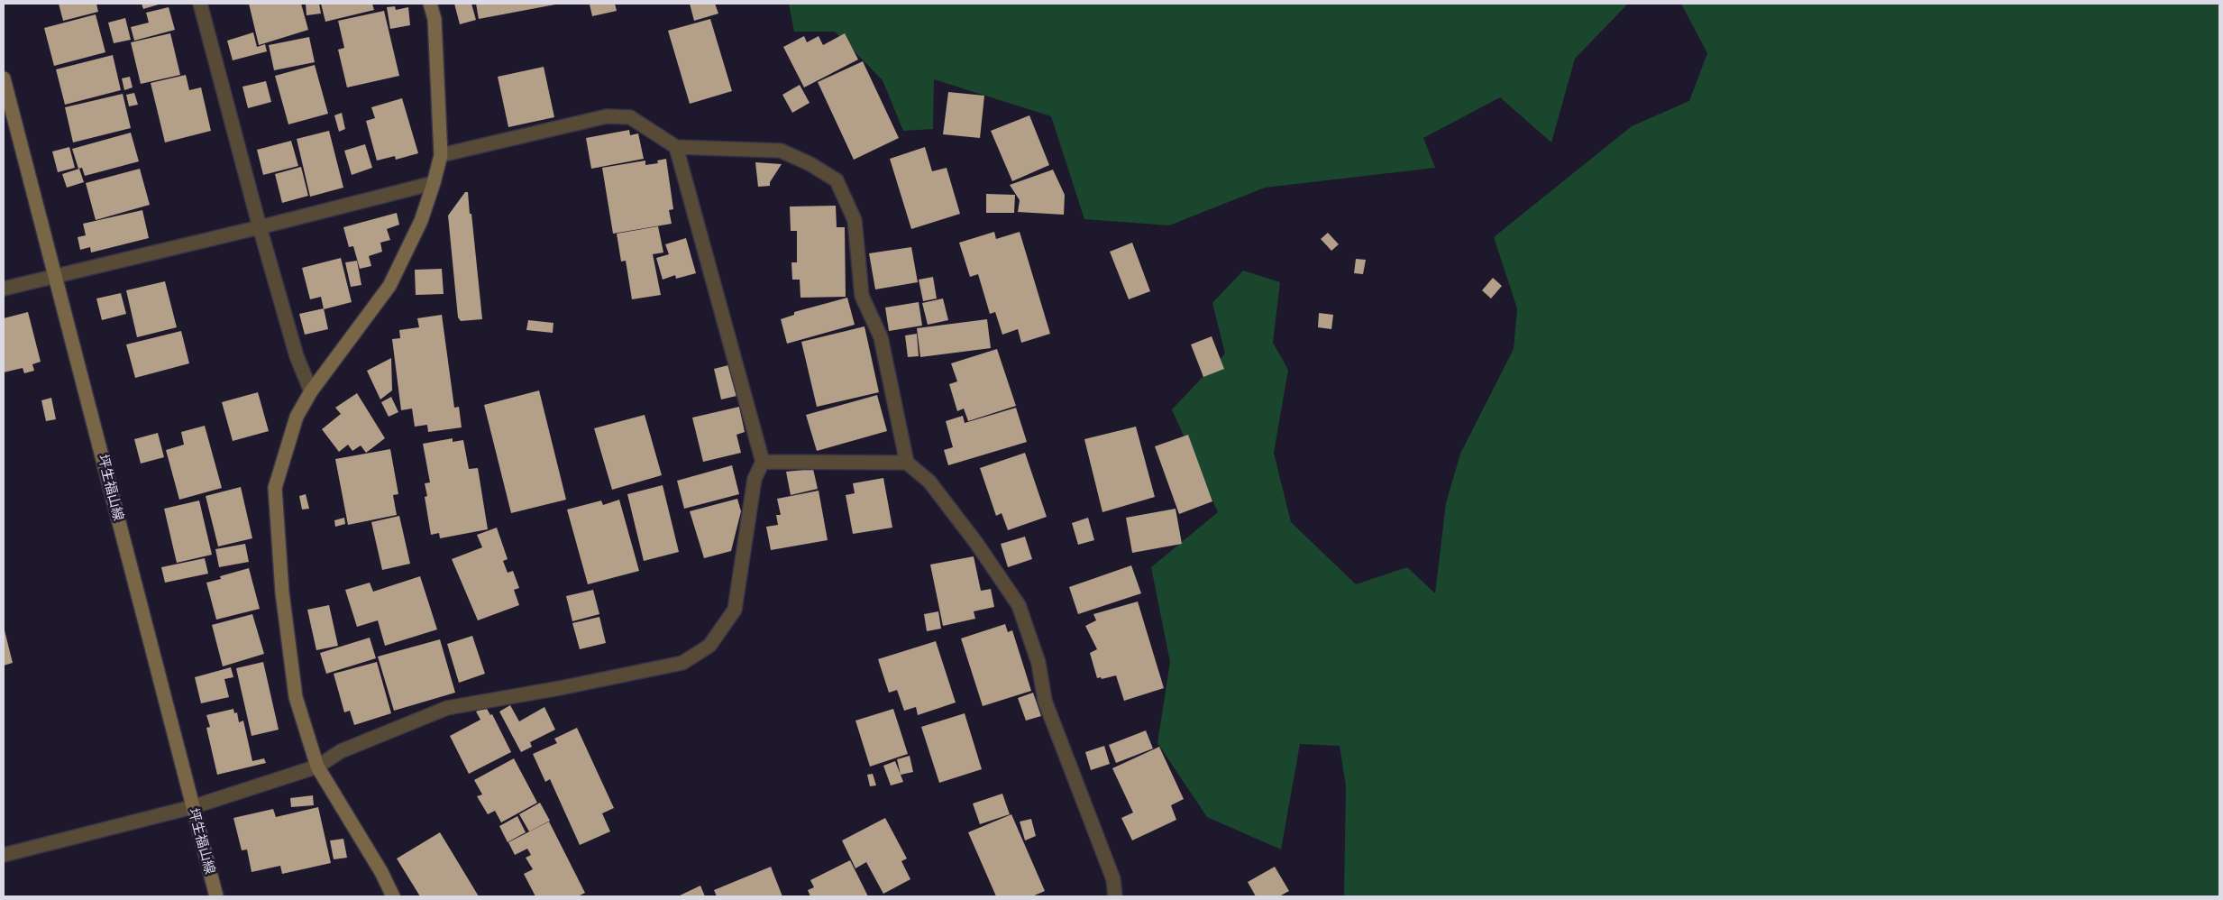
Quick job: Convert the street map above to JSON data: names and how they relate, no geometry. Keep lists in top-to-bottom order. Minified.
{"streets":{"street":["坪生福山線"]}}
